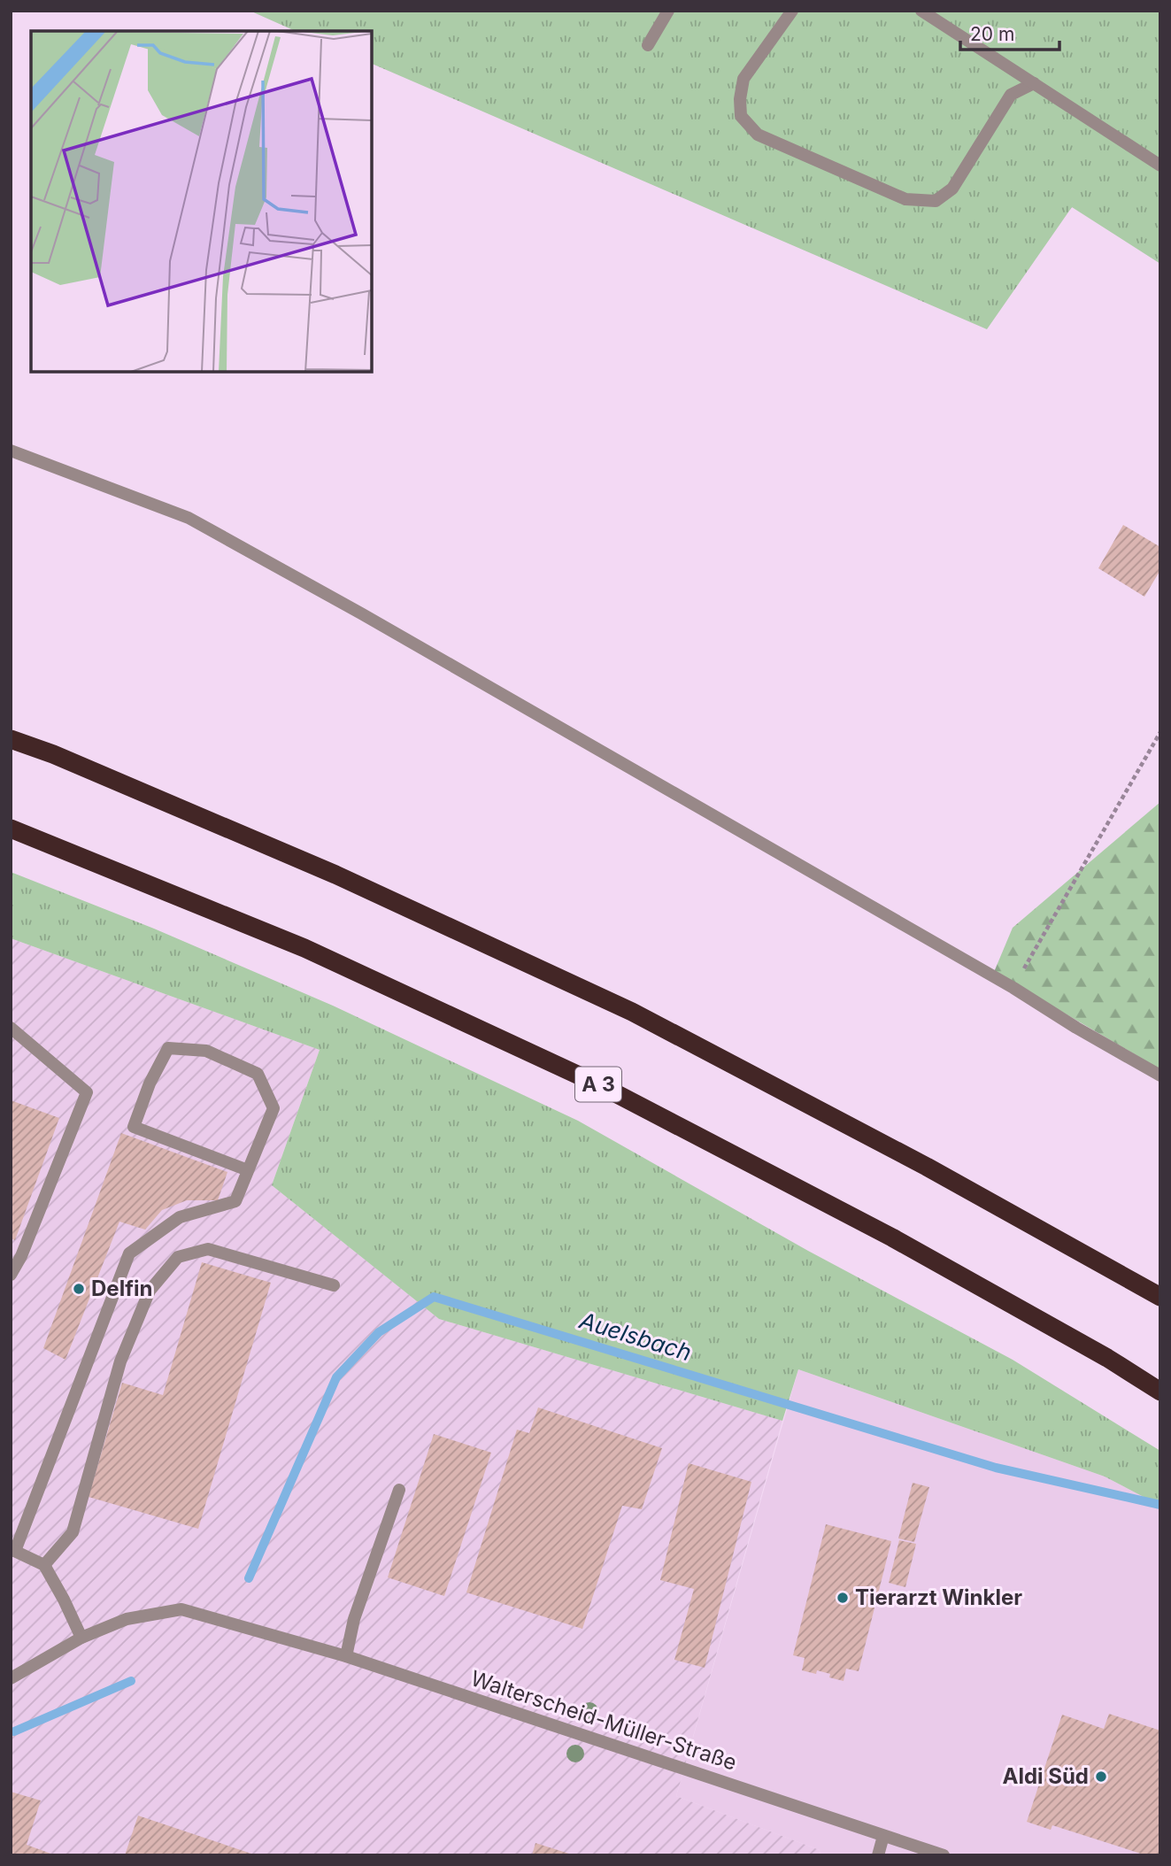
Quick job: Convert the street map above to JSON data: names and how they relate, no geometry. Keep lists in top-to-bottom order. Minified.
{"streets":{"highway":["A 3"],"street":["Walterscheid-Müller-Straße"]},"water":["Auelsbach"],"places":["Delfin","Tierarzt Winkler","Aldi Süd"],"scale_bar":"20 m"}
